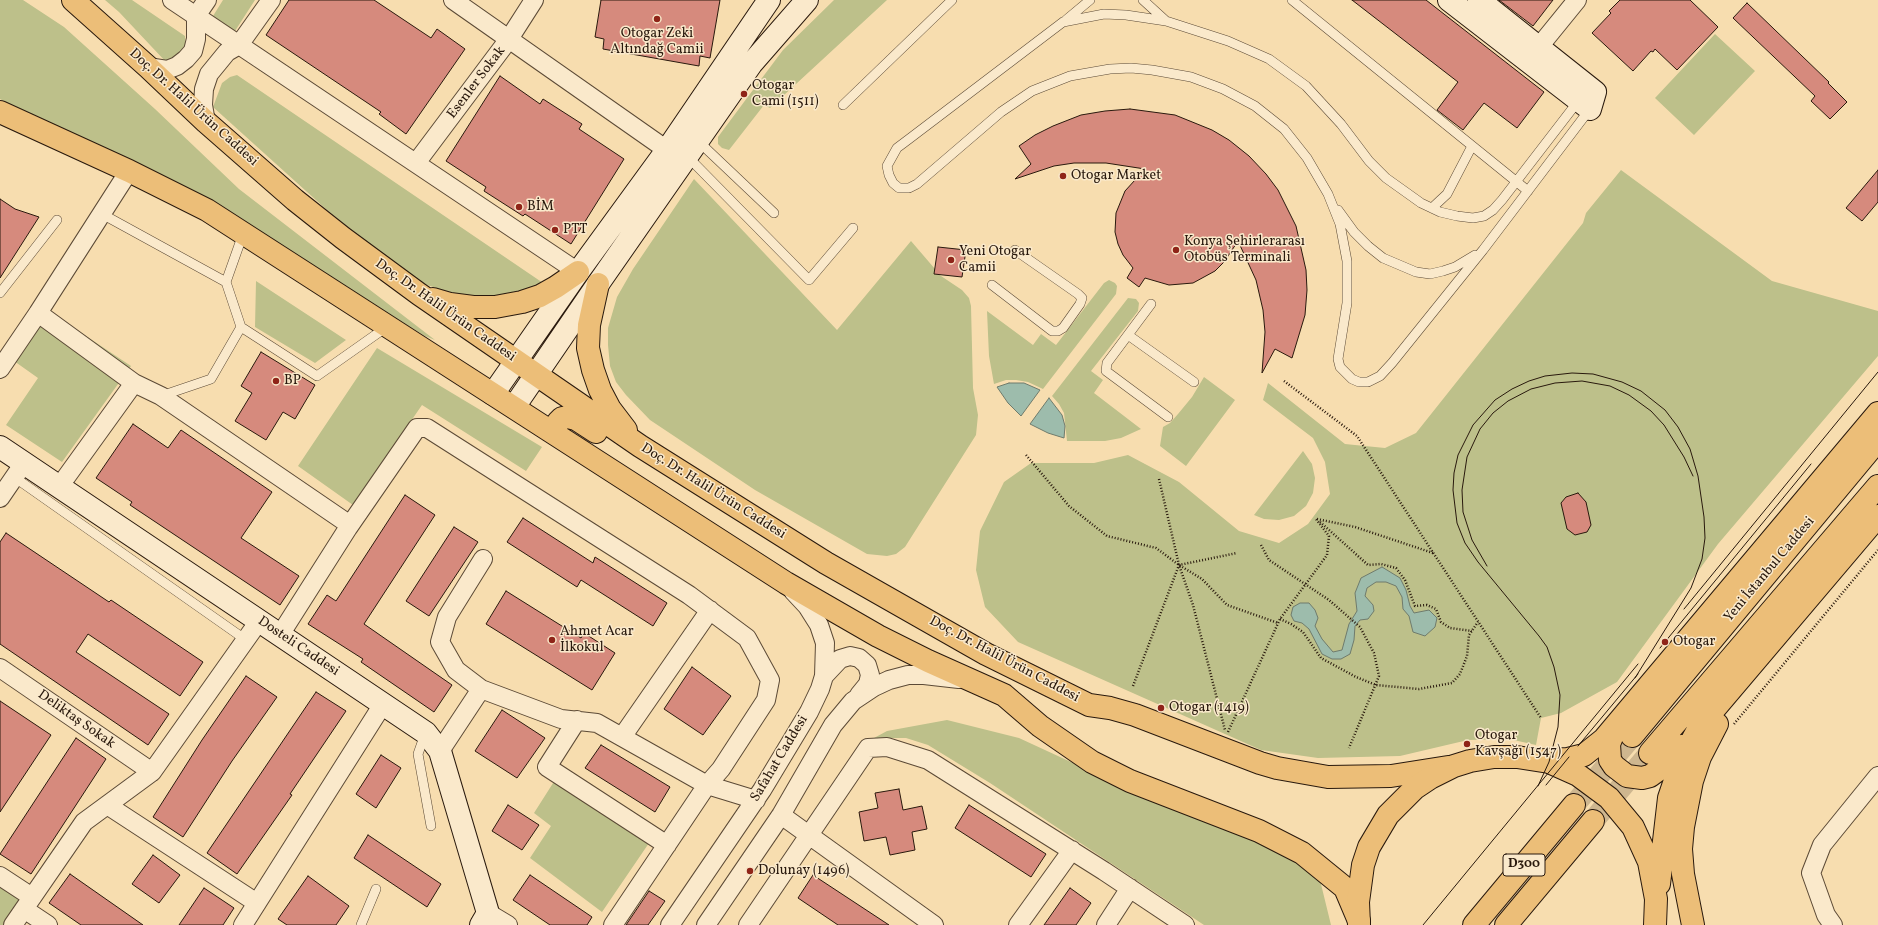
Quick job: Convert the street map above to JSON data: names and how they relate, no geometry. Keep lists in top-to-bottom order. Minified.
{"streets":{"main road":["Doç. Dr. Halil Ürün Caddesi","Yeni İstanbul Caddesi","D300"],"street":["Esenler Sokak","Dosteli Caddesi","Deliktaş Sokak","Safahat Caddesi"]},"places":["Otogar Zeki Altındağ Camii","Otogar Cami (1511)","Otogar Market","BİM","PTT","Konya Şehirlerarası Otobüs Terminali","Yeni Otogar Camii","BP","Ahmet Acar İlkokul","Otogar","Otogar (1419)","Otogar Kavşağı (1547)","Dolunay (1496)"]}
